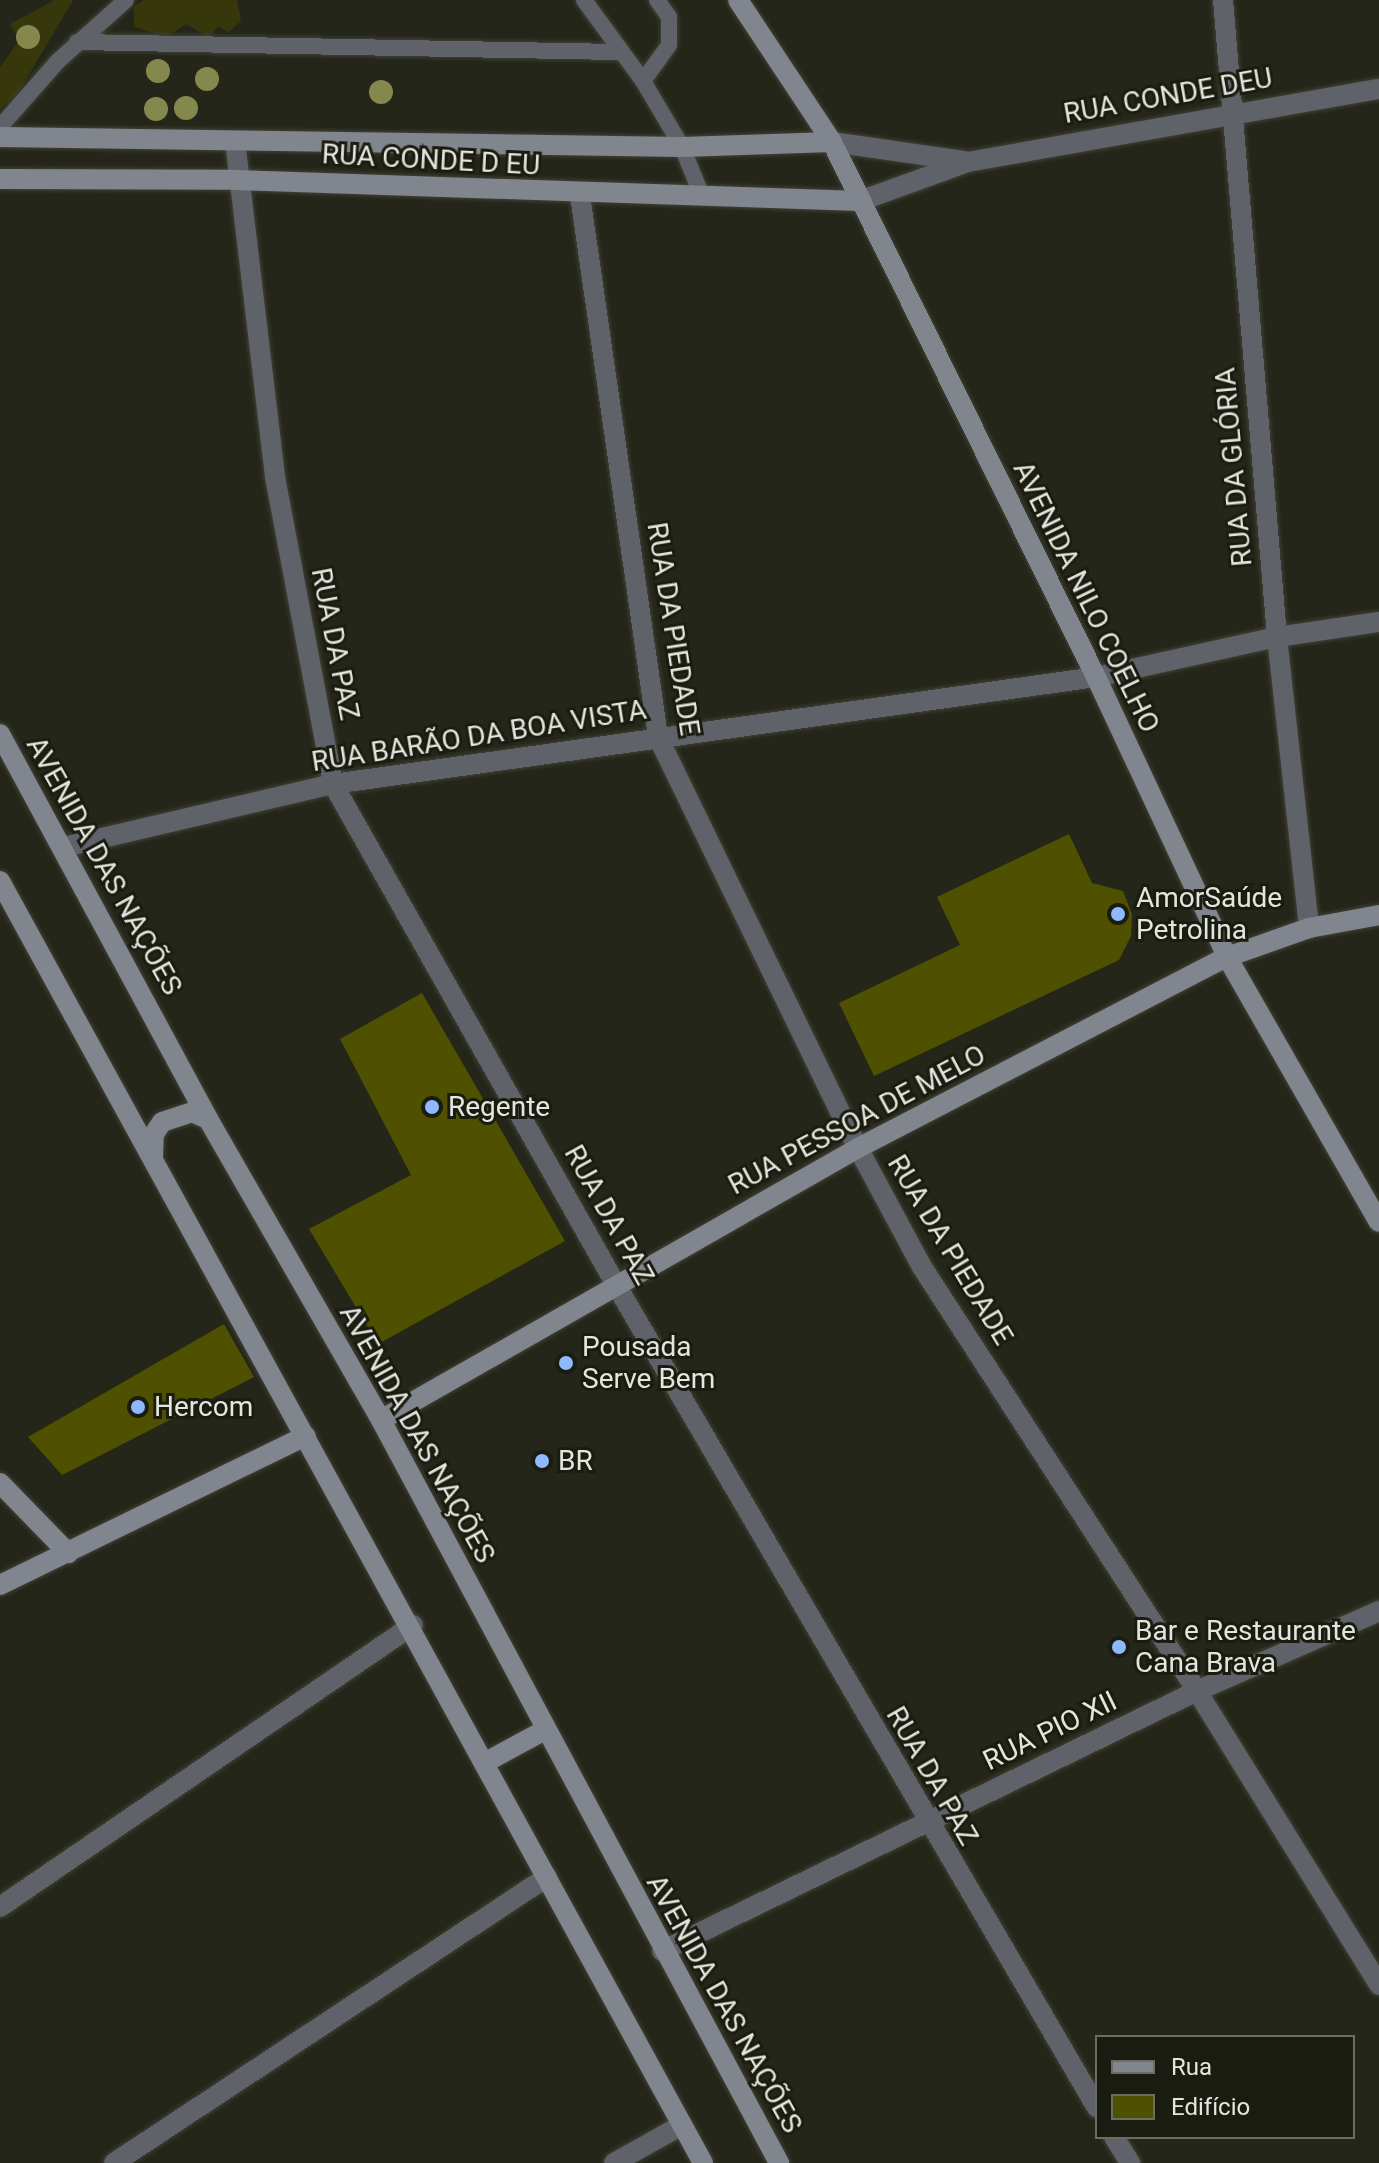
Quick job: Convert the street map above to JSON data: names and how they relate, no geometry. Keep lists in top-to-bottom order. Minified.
{"streets":{"main road":["RUA CONDE D EU","AVENIDA NILO COELHO","AVENIDA DAS NAÇÕES","RUA PESSOA DE MELO"],"street":["RUA CONDE DEU","RUA DA GLÓRIA","RUA DA PIEDADE","RUA DA PAZ","RUA BARÃO DA BOA VISTA","RUA PIO XII"]},"crossings":[["RUA CONDE DEU","RUA CONDE D EU"],["RUA CONDE DEU","RUA DA GLÓRIA"],["RUA CONDE DEU","AVENIDA NILO COELHO"],["RUA CONDE D EU","AVENIDA NILO COELHO"],["RUA CONDE D EU","RUA DA PIEDADE"],["RUA CONDE D EU","RUA DA PAZ"],["RUA DA GLÓRIA","RUA BARÃO DA BOA VISTA"],["RUA DA GLÓRIA","RUA PESSOA DE MELO"],["AVENIDA NILO COELHO","RUA BARÃO DA BOA VISTA"],["AVENIDA NILO COELHO","RUA PESSOA DE MELO"],["RUA DA PIEDADE","RUA BARÃO DA BOA VISTA"],["RUA DA PIEDADE","RUA PESSOA DE MELO"],["RUA DA PIEDADE","RUA PIO XII"],["RUA DA PAZ","RUA BARÃO DA BOA VISTA"],["RUA DA PAZ","RUA PESSOA DE MELO"],["RUA DA PAZ","RUA PIO XII"],["RUA BARÃO DA BOA VISTA","AVENIDA DAS NAÇÕES"],["AVENIDA DAS NAÇÕES","RUA PESSOA DE MELO"],["AVENIDA DAS NAÇÕES","RUA PIO XII"]],"places":["AmorSaúde Petrolina","Regente","Pousada Serve Bem","Hercom","BR","Bar e Restaurante Cana Brava"],"legend":["Rua","Edifício"]}
